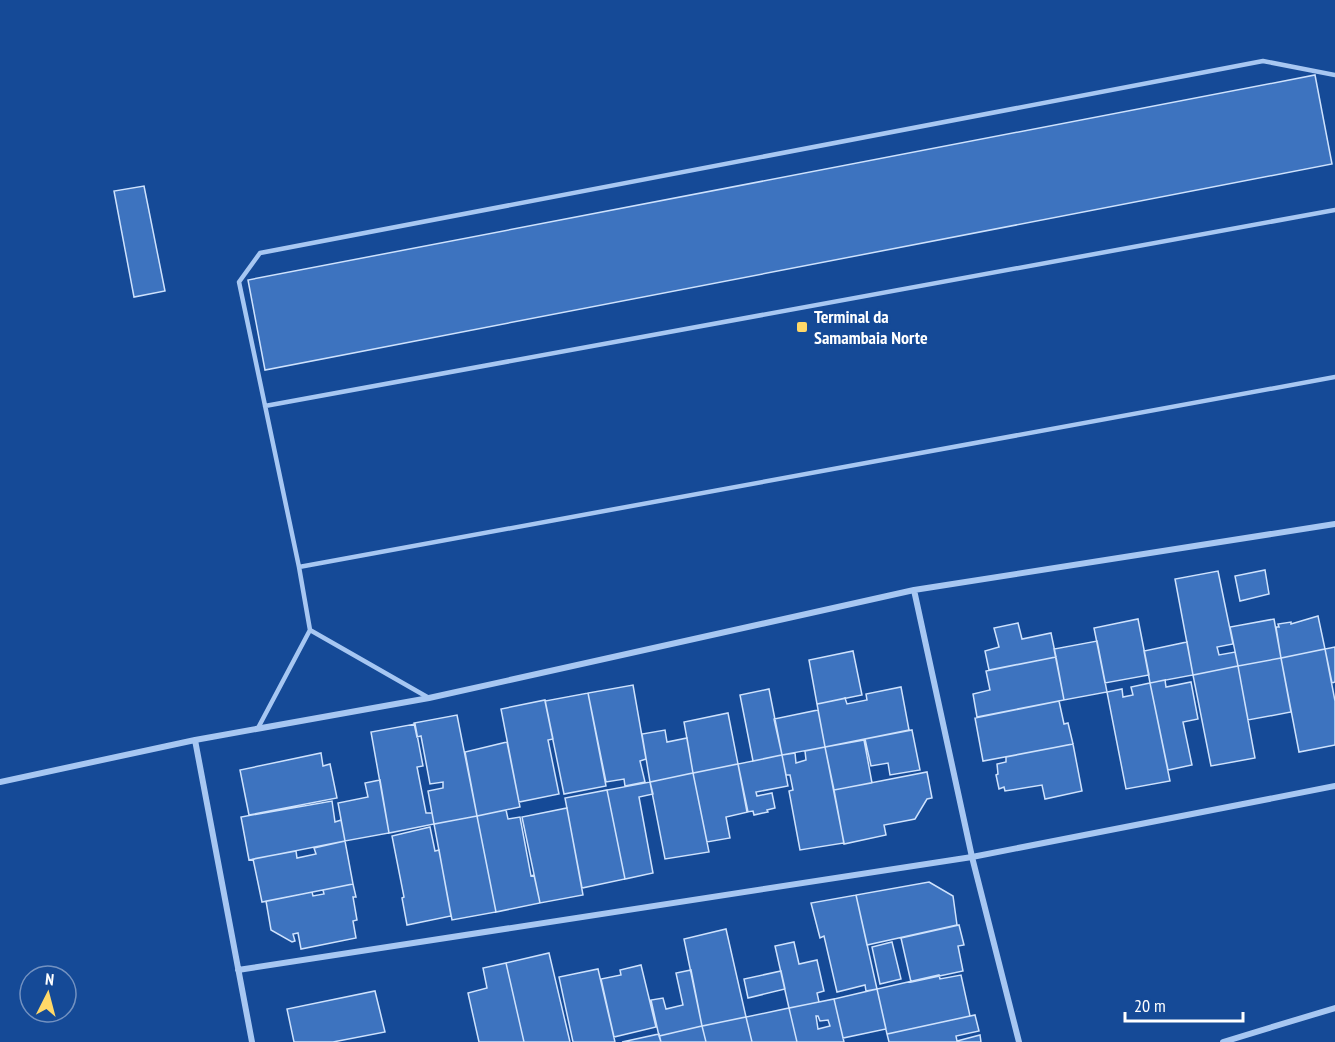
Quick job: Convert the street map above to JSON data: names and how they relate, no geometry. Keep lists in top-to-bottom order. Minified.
{"places":{"transit":["Terminal da Samambaia Norte"]},"scale_bar":"20 m","north":"top"}
